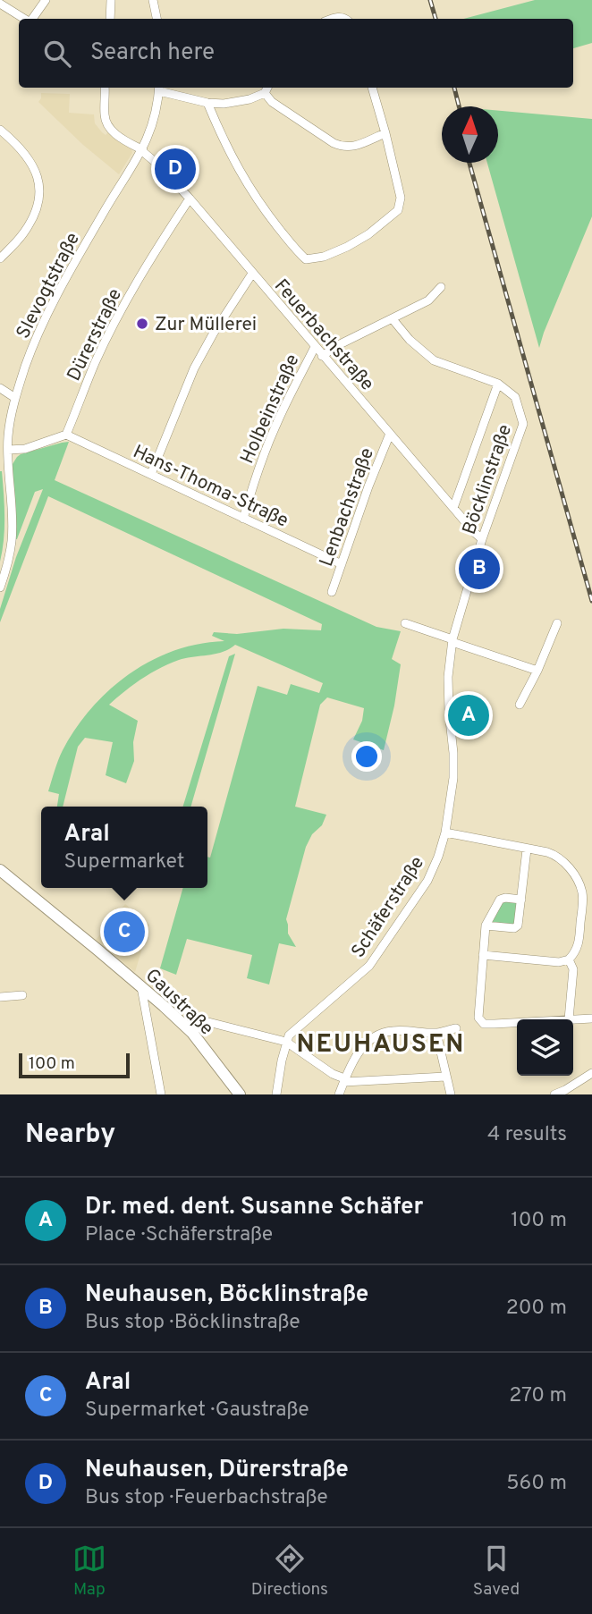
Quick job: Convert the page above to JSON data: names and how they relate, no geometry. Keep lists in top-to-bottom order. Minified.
{"streets":{"main road":["Gaustraße"],"street":["Slevogtstraße","Dürerstraße","Feuerbachstraße","Holbeinstraße","Böcklinstraße","Hans-Thoma-Straße","Lenbachstraße","Schäferstraße"]},"crossings":[["Slevogtstraße","Feuerbachstraße"],["Dürerstraße","Feuerbachstraße"],["Dürerstraße","Hans-Thoma-Straße"],["Feuerbachstraße","Holbeinstraße"],["Feuerbachstraße","Böcklinstraße"],["Feuerbachstraße","Lenbachstraße"],["Holbeinstraße","Hans-Thoma-Straße"],["Böcklinstraße","Schäferstraße"],["Hans-Thoma-Straße","Lenbachstraße"]],"districts":["NEUHAUSEN"],"places":["Zur Müllerei"],"scale_bar":"100 m","north":"top","page":{"search":"Search here","pins":["D","B","A","C"],"popup":["Aral","Supermarket"],"scale":"100 m","heading":["Nearby","4 results"],"list":[{"mark":"A","name":"Dr. med. dent. Susanne Schäfer","note":"Place · Schäferstraße","value":"100 m"},{"mark":"B","name":"Neuhausen, Böcklinstraße","note":"Bus stop · Böcklinstraße","value":"200 m"},{"mark":"C","name":"Aral","note":"Supermarket · Gaustraße","value":"270 m"},{"mark":"D","name":"Neuhausen, Dürerstraße","note":"Bus stop · Feuerbachstraße","value":"560 m"}],"nav":["Map","Directions","Saved"]}}
